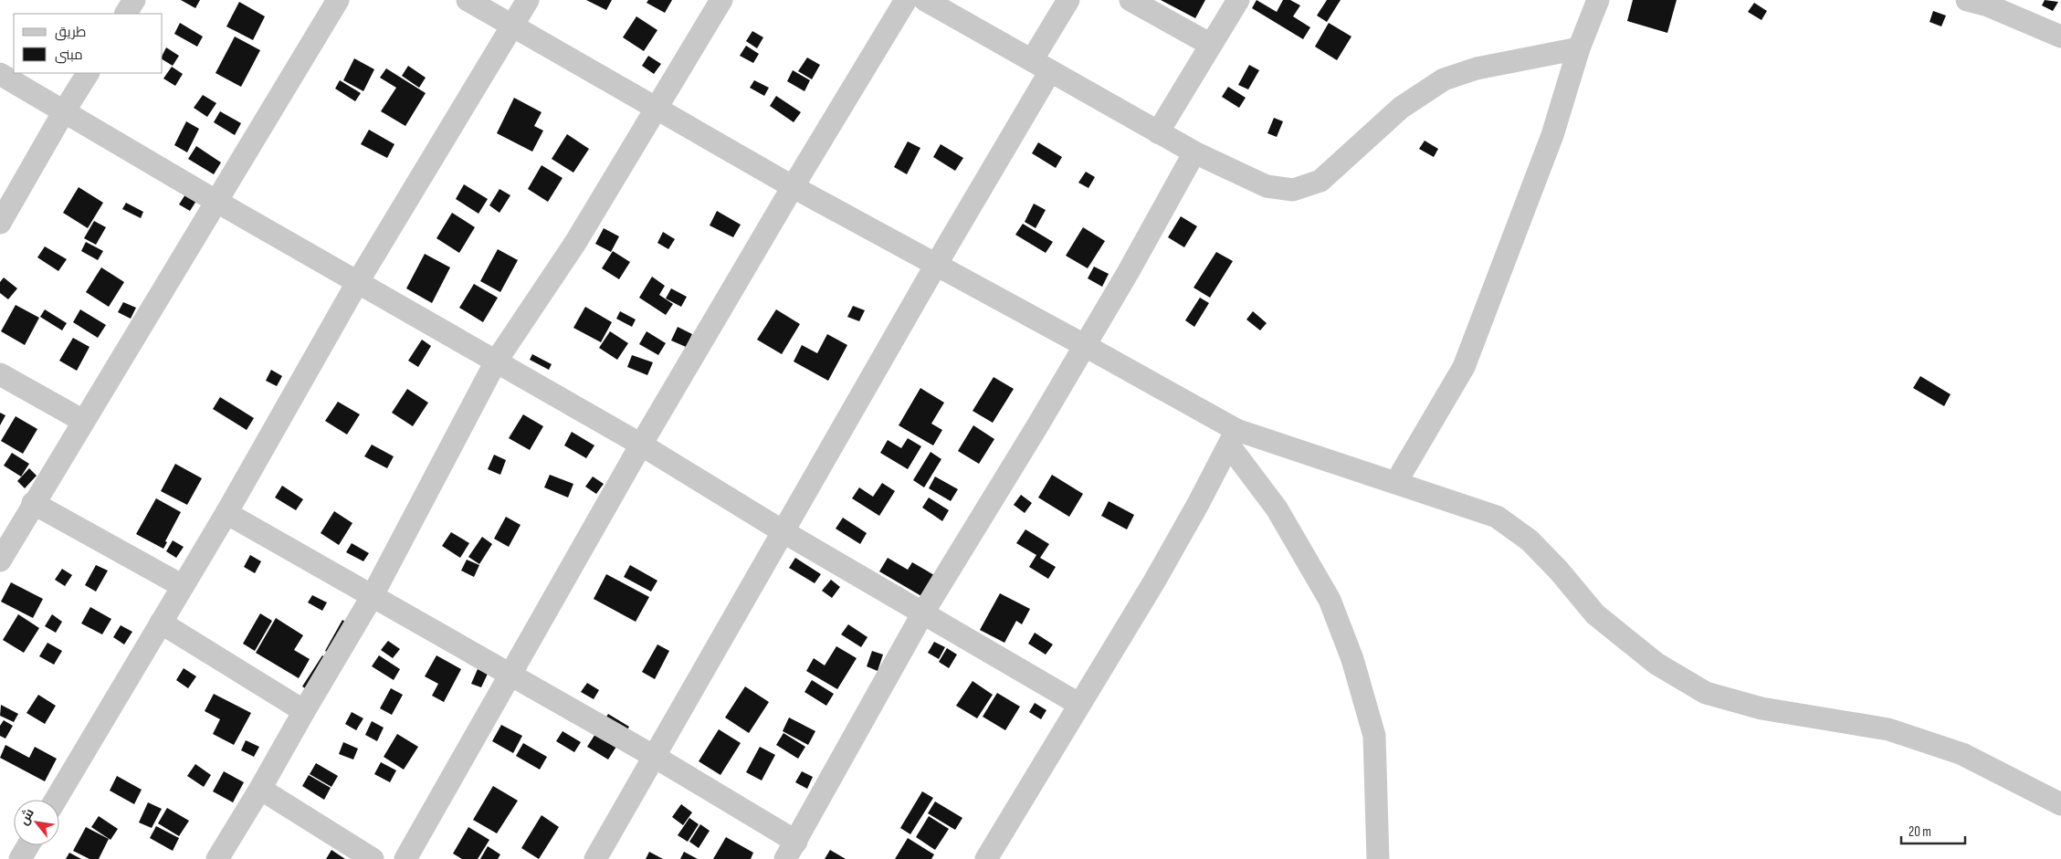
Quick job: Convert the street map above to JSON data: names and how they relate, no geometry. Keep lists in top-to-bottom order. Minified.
{"legend":["طريق","مبنى"],"scale_bar":"20 m","north":"top left"}
